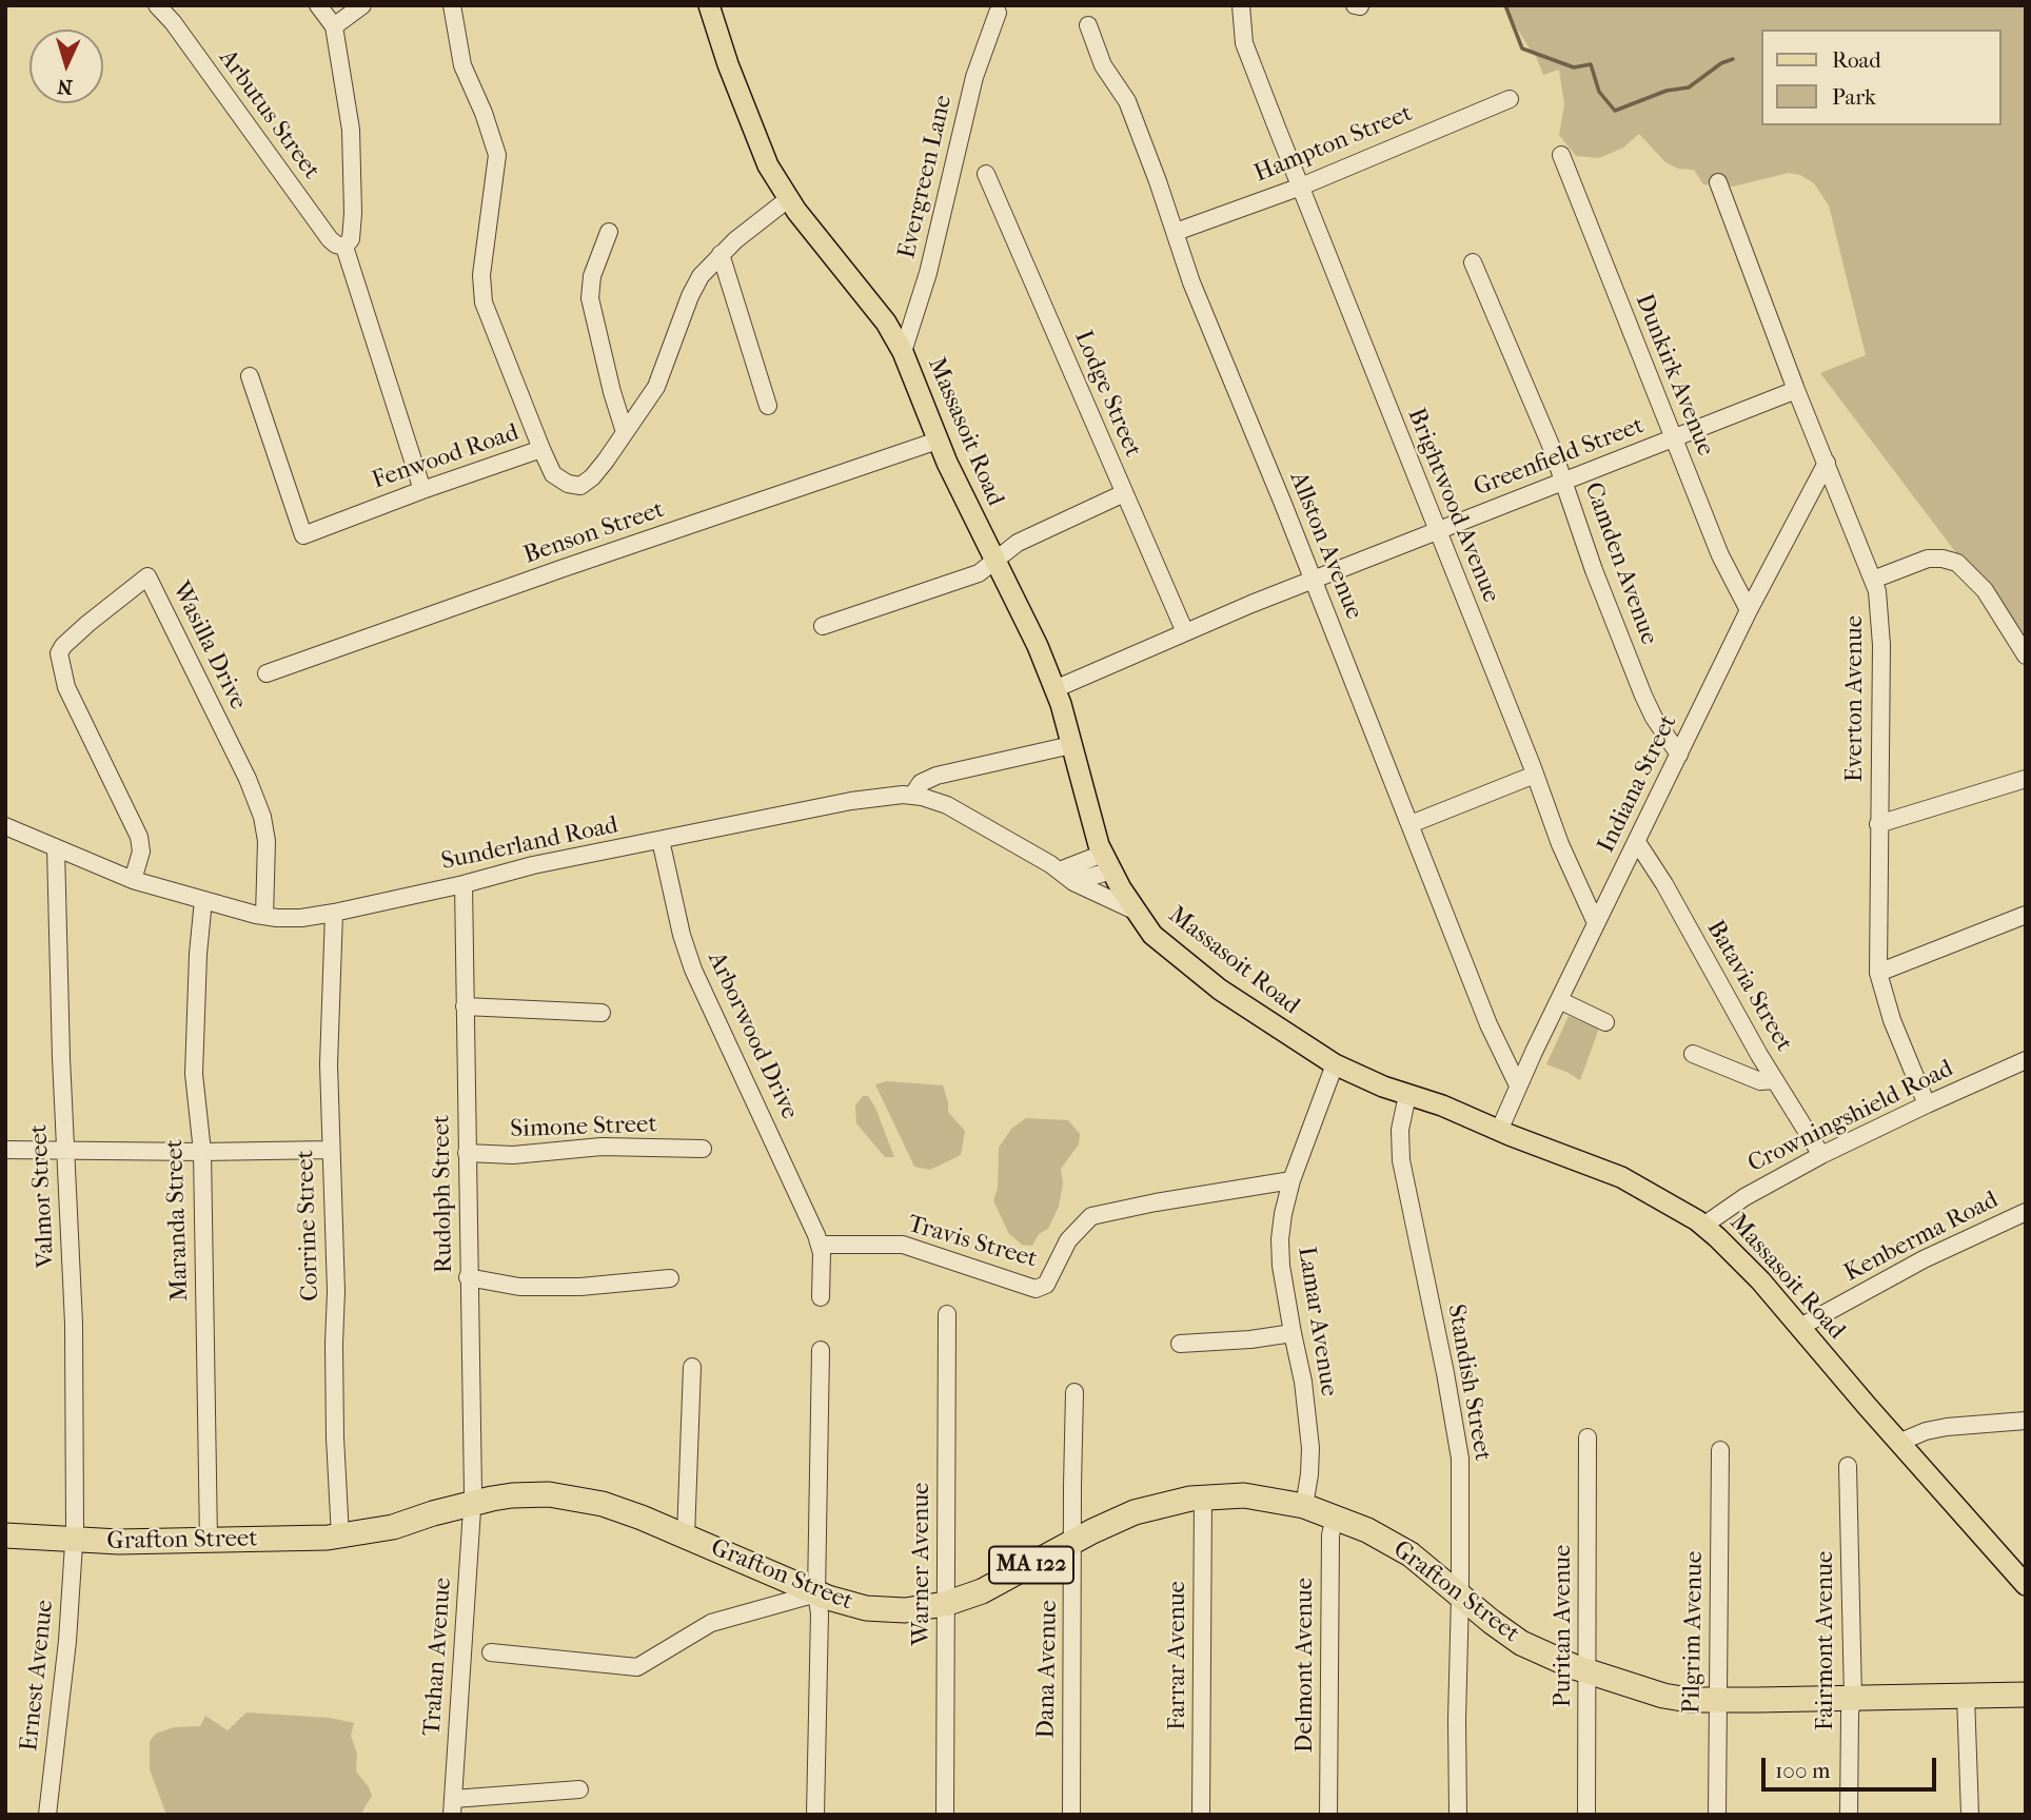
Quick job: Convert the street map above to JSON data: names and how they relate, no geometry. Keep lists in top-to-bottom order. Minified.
{"streets":{"highway":["Grafton Street","MA 122"],"main road":["Massasoit Road"],"street":["Arbutus Street","Hampton Street","Evergreen Lane","Dunkirk Avenue","Lodge Street","Fenwood Road","Greenfield Street","Brightwood Avenue","Benson Street","Allston Avenue","Camden Avenue","Wasilla Drive","Everton Avenue","Indiana Street","Sunderland Road","Batavia Street","Arborwood Drive","Crowningshield Road","Simone Street","Rudolph Street","Valmor Street","Maranda Street","Corrine Street","Kenberma Road","Travis Street","Lamar Avenue","Standish Street","Warner Avenue","Puritan Avenue","Pilgrim Avenue","Fairmont Avenue","Farrar Avenue","Trahan Avenue","Delmont Avenue","Dana Avenue","Ernest Avenue"]},"crossings":[["Hampton Street","Brightwood Avenue"],["Hampton Street","Allston Avenue"],["Evergreen Lane","Massasoit Road"],["Dunkirk Avenue","Greenfield Street"],["Dunkirk Avenue","Indiana Street"],["Lodge Street","Greenfield Street"],["Massasoit Road","Fenwood Road"],["Massasoit Road","Greenfield Street"],["Massasoit Road","Benson Street"],["Massasoit Road","Indiana Street"],["Massasoit Road","Sunderland Road"],["Massasoit Road","Crowningshield Road"],["Massasoit Road","Kenberma Road"],["Massasoit Road","Lamar Avenue"],["Massasoit Road","Standish Street"],["Greenfield Street","Brightwood Avenue"],["Greenfield Street","Allston Avenue"],["Greenfield Street","Camden Avenue"],["Greenfield Street","Everton Avenue"],["Brightwood Avenue","Indiana Street"],["Allston Avenue","Indiana Street"],["Camden Avenue","Indiana Street"],["Wasilla Drive","Sunderland Road"],["Everton Avenue","Indiana Street"],["Everton Avenue","Crowningshield Road"],["Indiana Street","Batavia Street"],["Sunderland Road","Arborwood Drive"],["Sunderland Road","Rudolph Street"],["Sunderland Road","Valmor Street"],["Sunderland Road","Maranda Street"],["Sunderland Road","Corrine Street"],["Batavia Street","Crowningshield Road"],["Arborwood Drive","Travis Street"],["Simone Street","Rudolph Street"],["Rudolph Street","Grafton Street"],["Rudolph Street","Trahan Avenue"],["Valmor Street","Grafton Street"],["Valmor Street","Ernest Avenue"],["Maranda Street","Grafton Street"],["Corrine Street","Grafton Street"],["Travis Street","Lamar Avenue"],["Lamar Avenue","Grafton Street"],["Standish Street","Grafton Street"],["Grafton Street","Warner Avenue"],["Grafton Street","Puritan Avenue"],["Grafton Street","Pilgrim Avenue"],["Grafton Street","Fairmont Avenue"],["Grafton Street","Farrar Avenue"],["Grafton Street","Trahan Avenue"],["Grafton Street","Delmont Avenue"],["Grafton Street","Dana Avenue"],["Grafton Street","Ernest Avenue"]],"legend":["Road","Park"],"scale_bar":"100 m","north":"bottom"}
